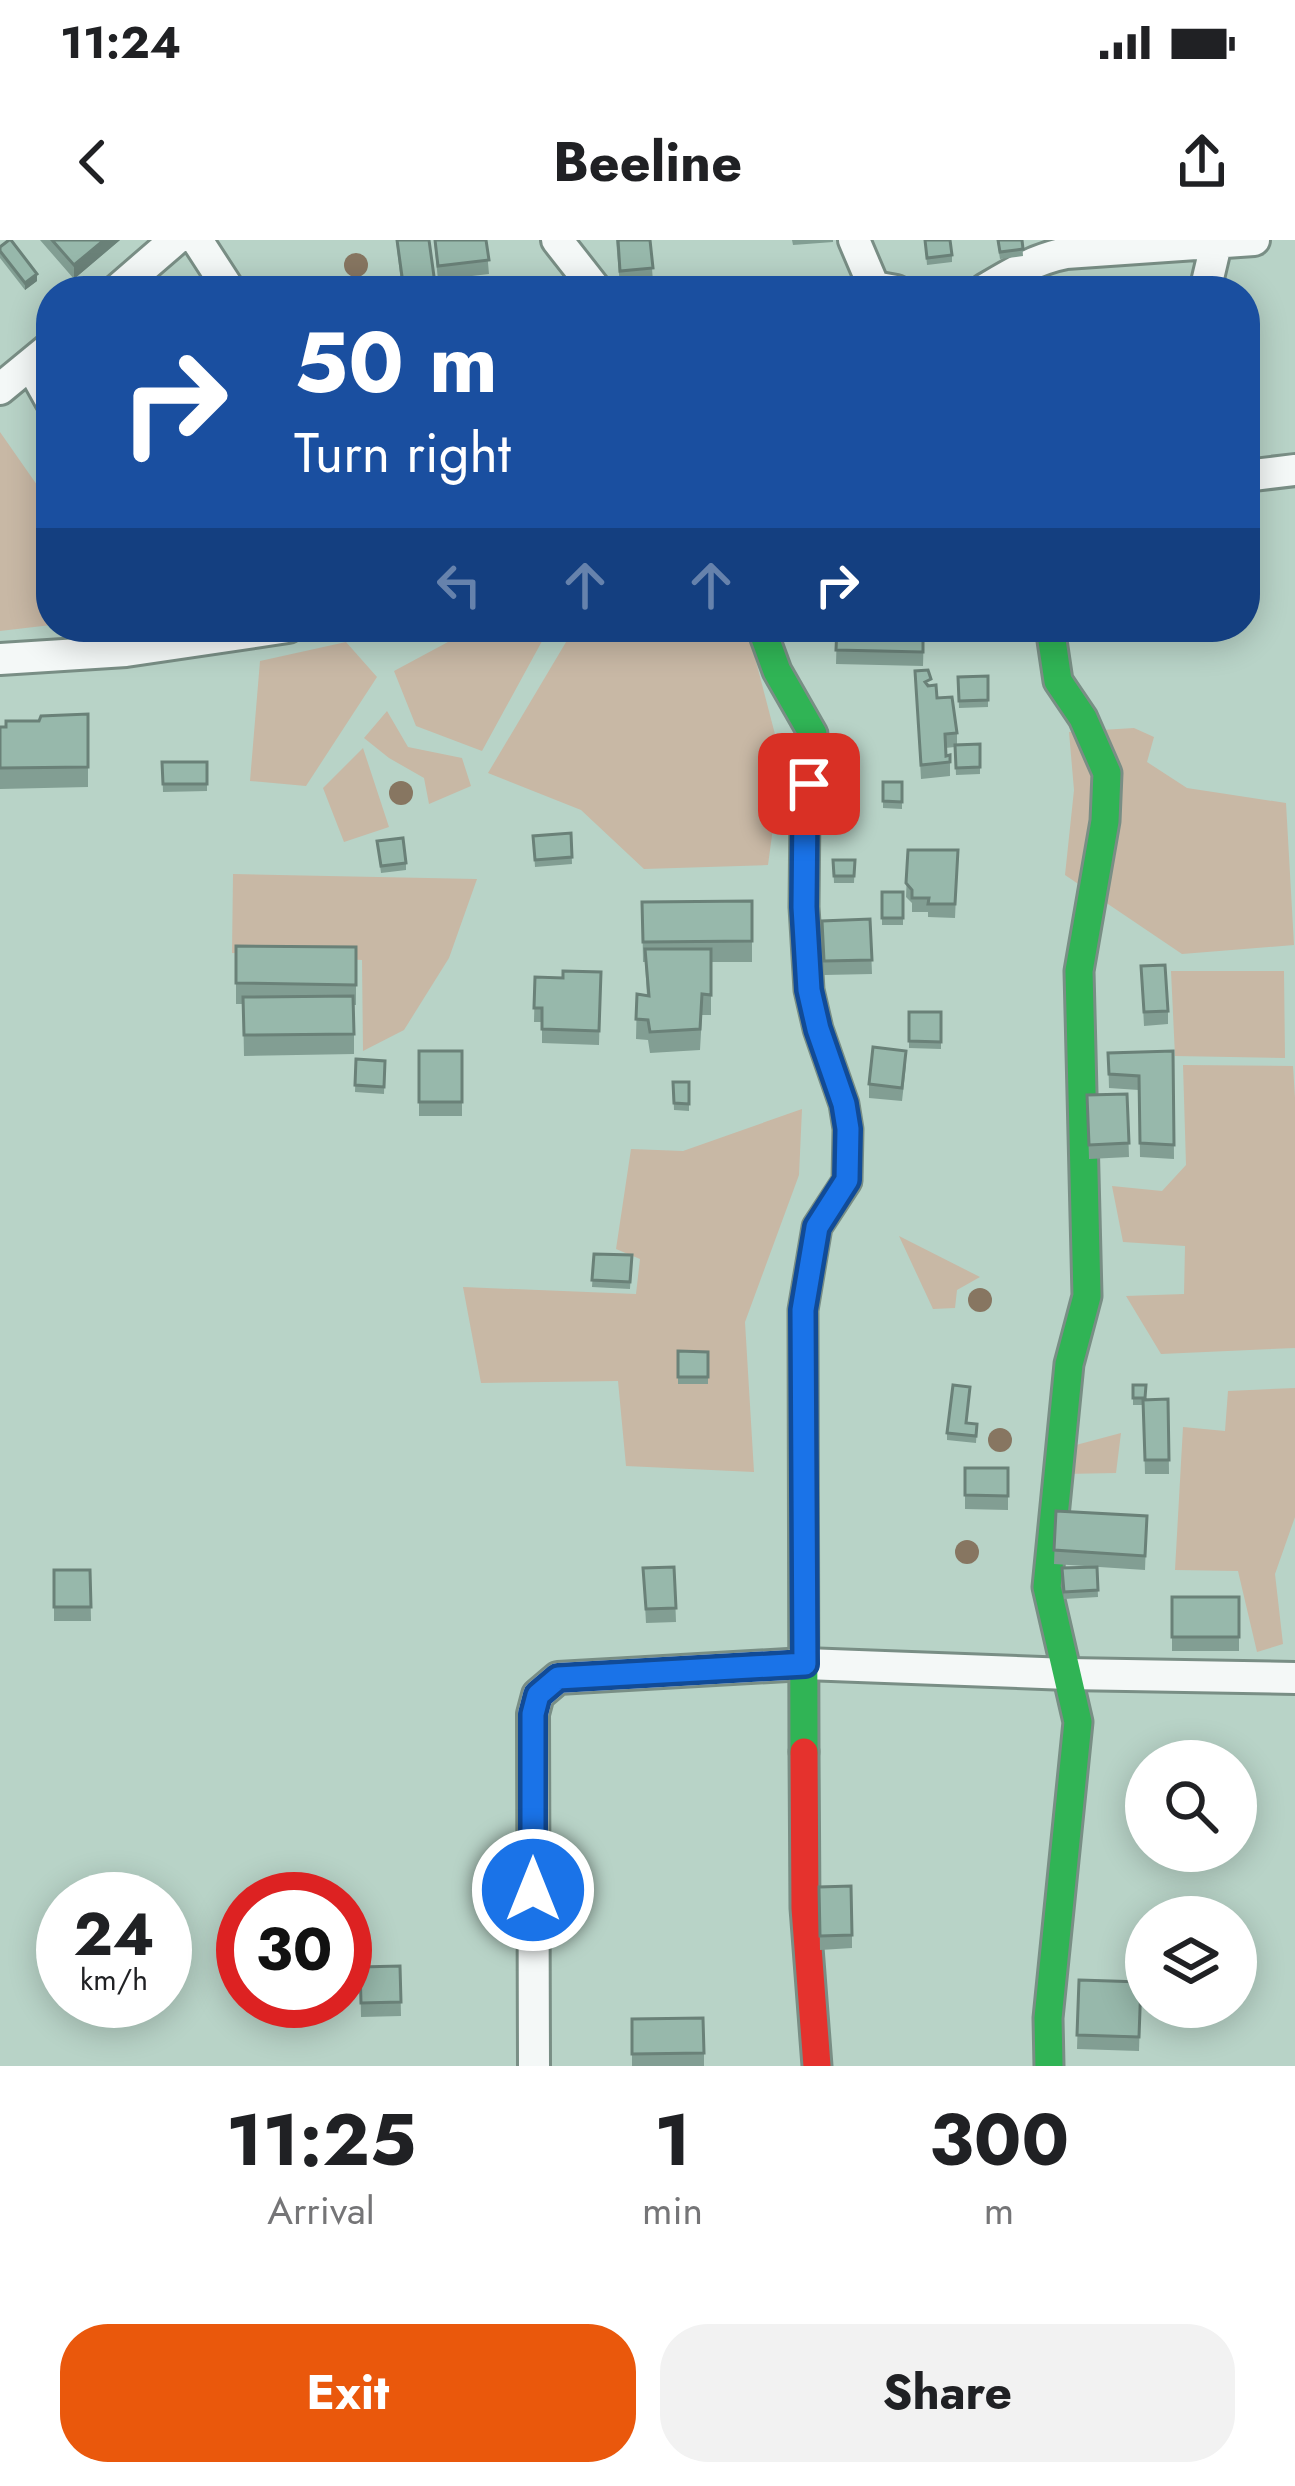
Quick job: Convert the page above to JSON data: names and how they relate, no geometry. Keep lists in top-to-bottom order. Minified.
{"page":{"status":"11:24","header":"Beeline","turn":["50 m","Turn right"],"speed":"24 km/h","limit":"30","eta":["11:25","Arrival","1","min","300","m"],"buttons":["Exit","Share"]}}
